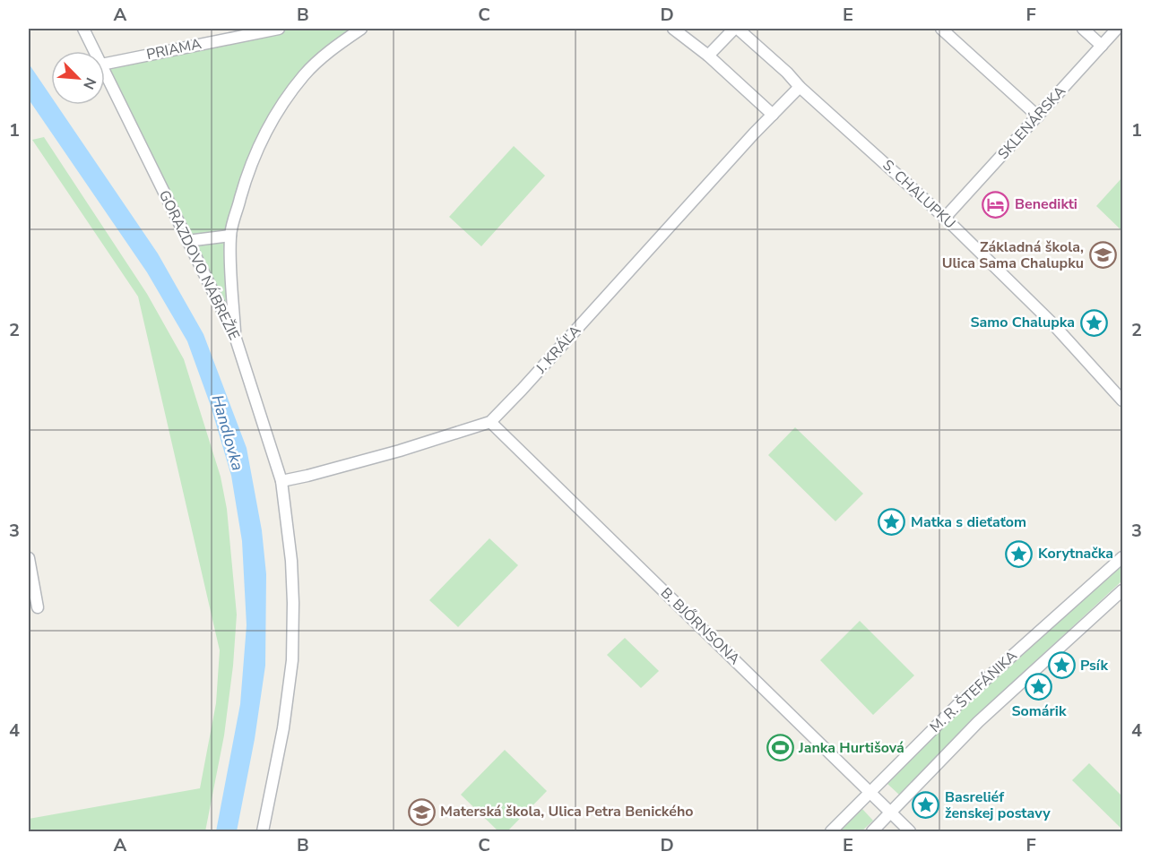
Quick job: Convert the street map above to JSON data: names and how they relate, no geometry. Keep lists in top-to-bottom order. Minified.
{"streets":{"street":["PRIAMA","SKLENÁRSKA","S. CHALUPKU","GORAZDOVO NÁBREŽIE","J. KRÁĽA","B. BJŐRNSONA","M. R. ŠTEFÁNIKA"]},"crossings":[["SKLENÁRSKA","S. CHALUPKU"],["GORAZDOVO NÁBREŽIE","J. KRÁĽA"],["J. KRÁĽA","B. BJŐRNSONA"],["B. BJŐRNSONA","M. R. ŠTEFÁNIKA"]],"water":["Handlovka"],"places":{"hotel":["Benedikti"],"school or university":["Základná škola, Ulica Sama Chalupku","Materská škola, Ulica Petra Benického"],"place":["Samo Chalupka","Matka s dieťaťom","Korytnačka","Psík","Somárik","Basreliéf ženskej postavy"],"sports":["Janka Hurtišová"]},"north":"bottom right","grid":{"columns":["A","B","C","D","E","F"],"rows":["1","2","3","4"]}}
